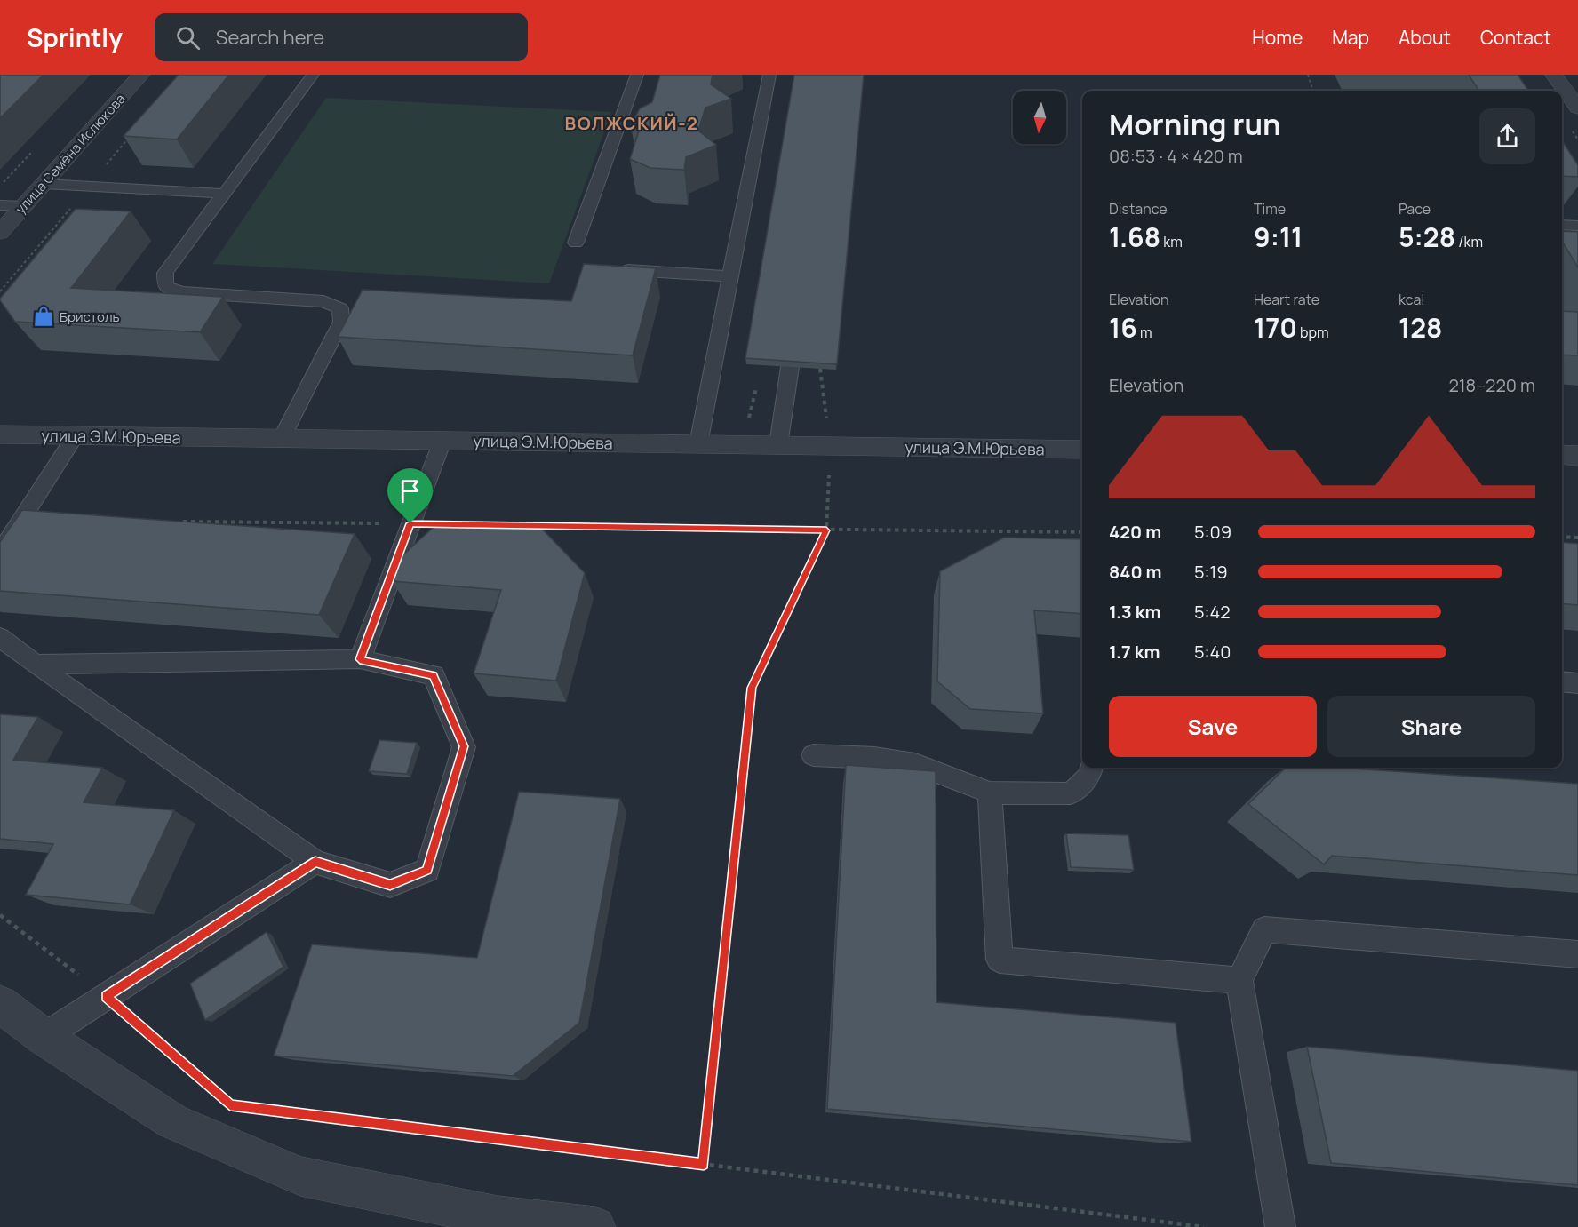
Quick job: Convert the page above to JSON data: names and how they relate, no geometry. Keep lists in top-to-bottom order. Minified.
{"streets":{"street":["улица Семёна Ислюкова","улица Э.М.Юрьева"]},"districts":["ВОЛЖСКИЙ-2"],"places":{"shop":["Бристоль"]},"north":"bottom","page":{"header":"Sprintly","search":"Search here","nav":["Home","Map","About","Contact"],"heading":["Morning run","08:53 · 4 × 420 m"],"stats":[["Distance","1.68 km"],["Time","9:11"],["Pace","5:28 /km"],["Elevation","16 m"],["Heart rate","170 bpm"],["kcal","128"]],"chart":["Elevation","218–220 m"],"list":[{"name":"420 m","note":"5:09"},{"name":"840 m","note":"5:19"},{"name":"1.3 km","note":"5:42"},{"name":"1.7 km","note":"5:40"}],"buttons":["Save","Share"]}}
